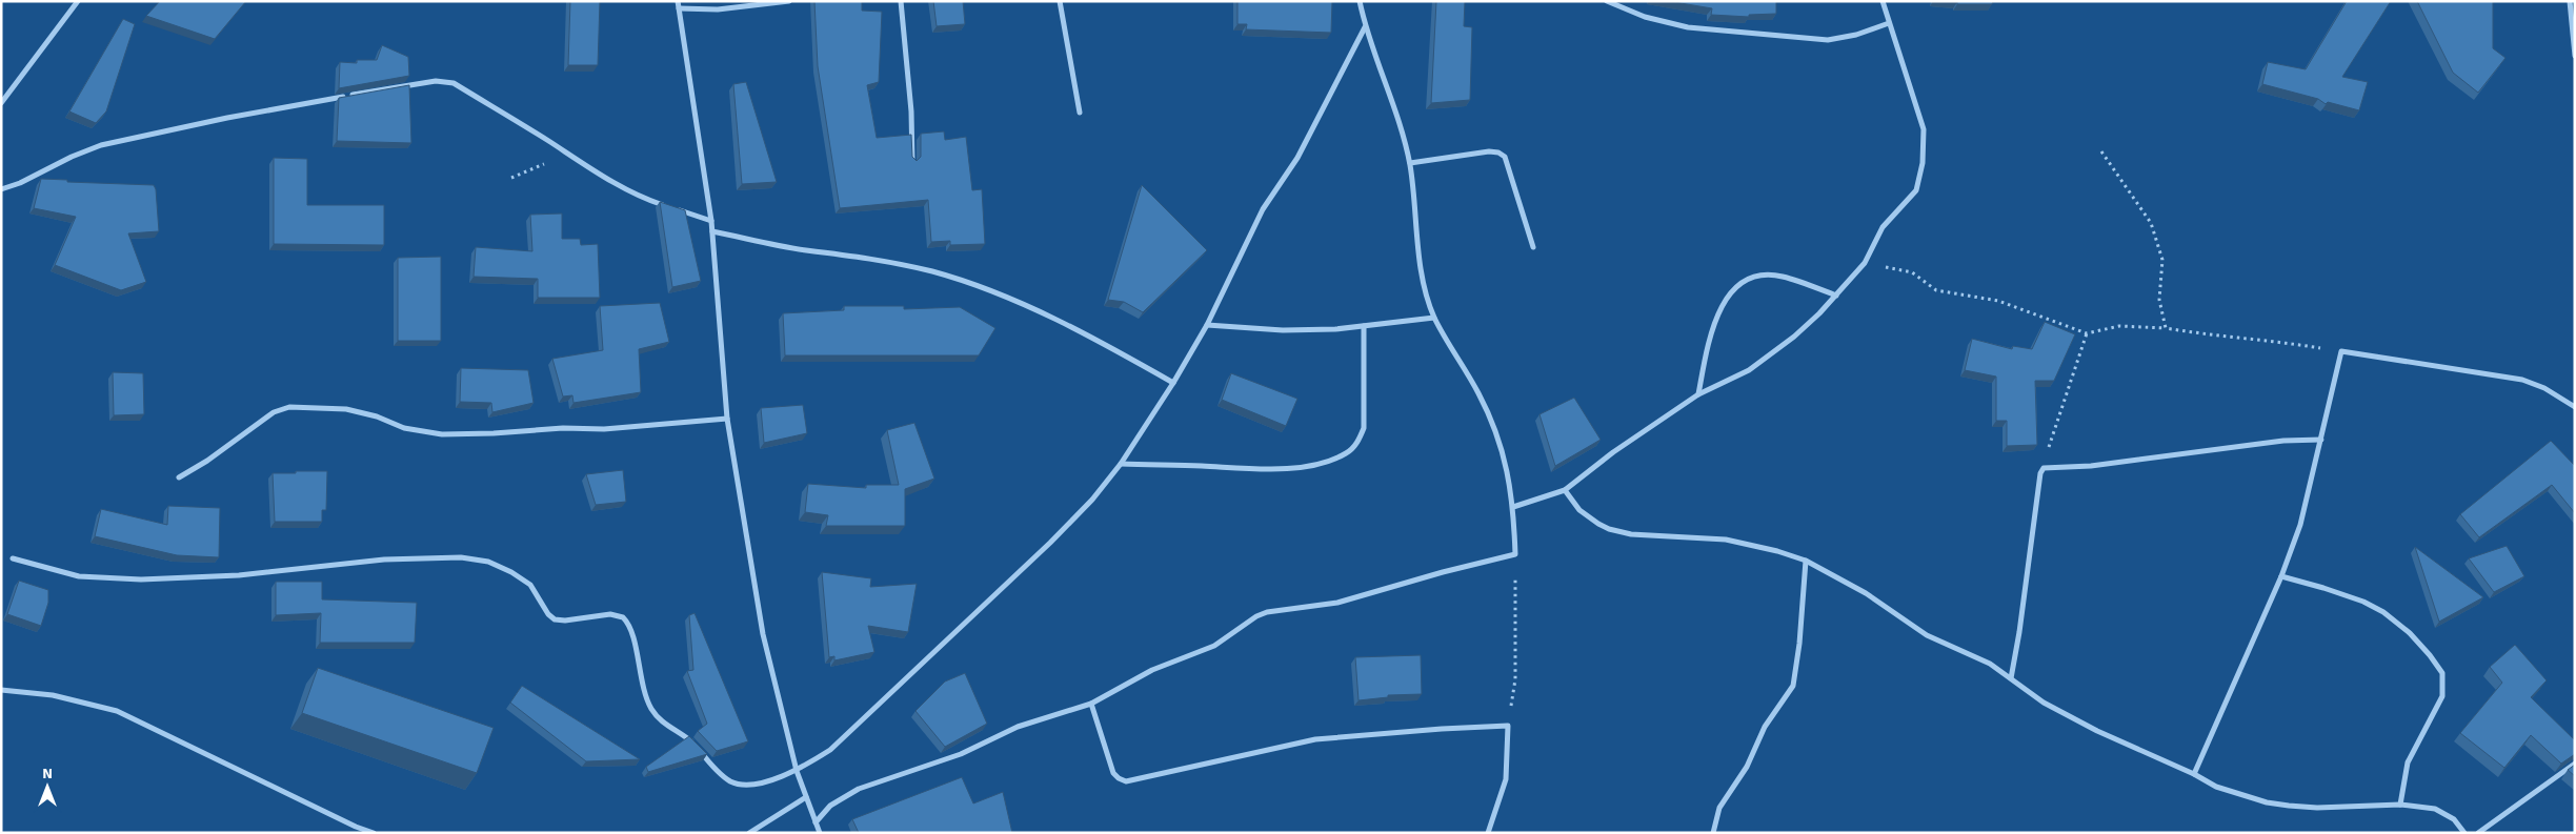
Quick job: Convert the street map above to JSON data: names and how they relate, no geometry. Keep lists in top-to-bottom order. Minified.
{"north":"top"}
